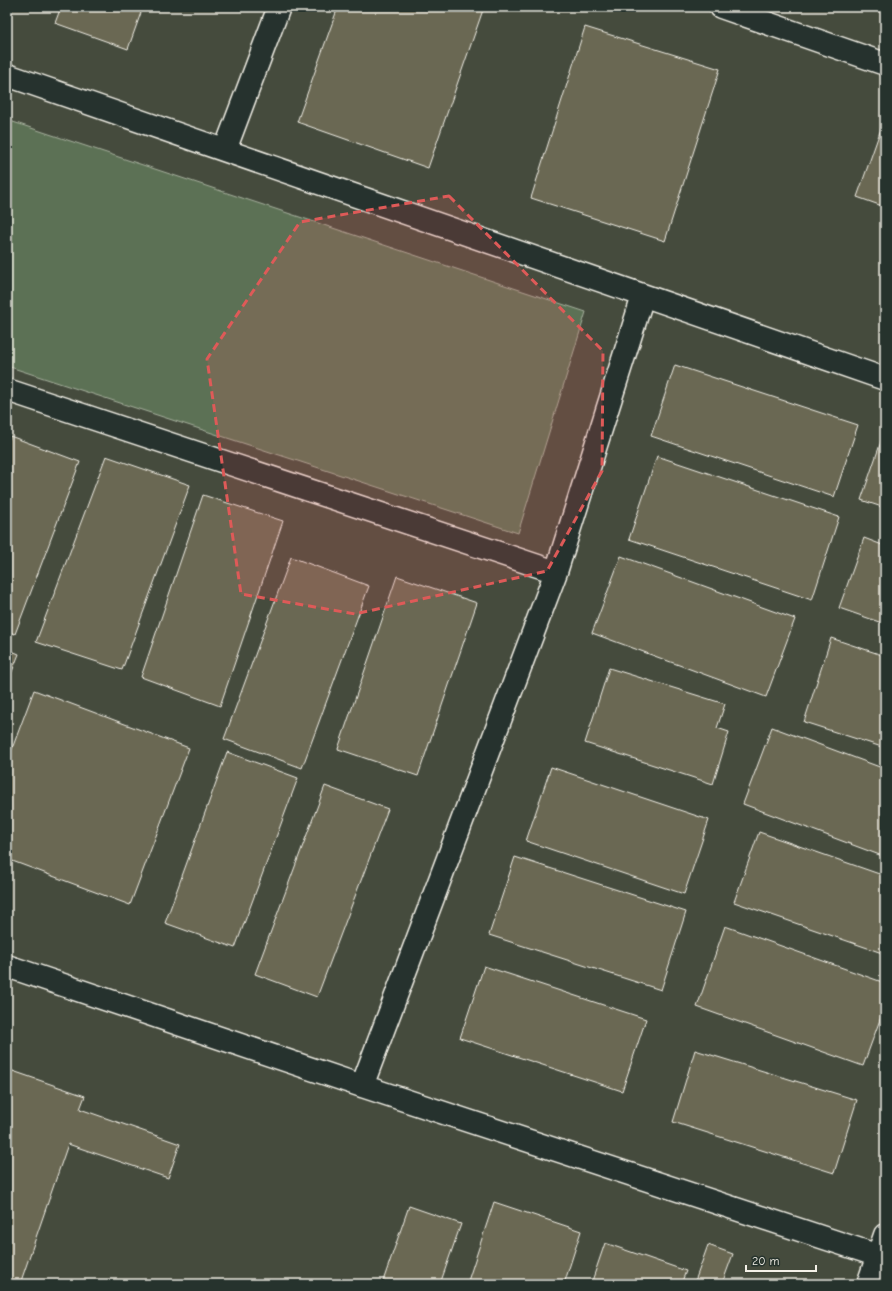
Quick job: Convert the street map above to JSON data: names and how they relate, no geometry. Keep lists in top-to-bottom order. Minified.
{"scale_bar":"20 m"}
